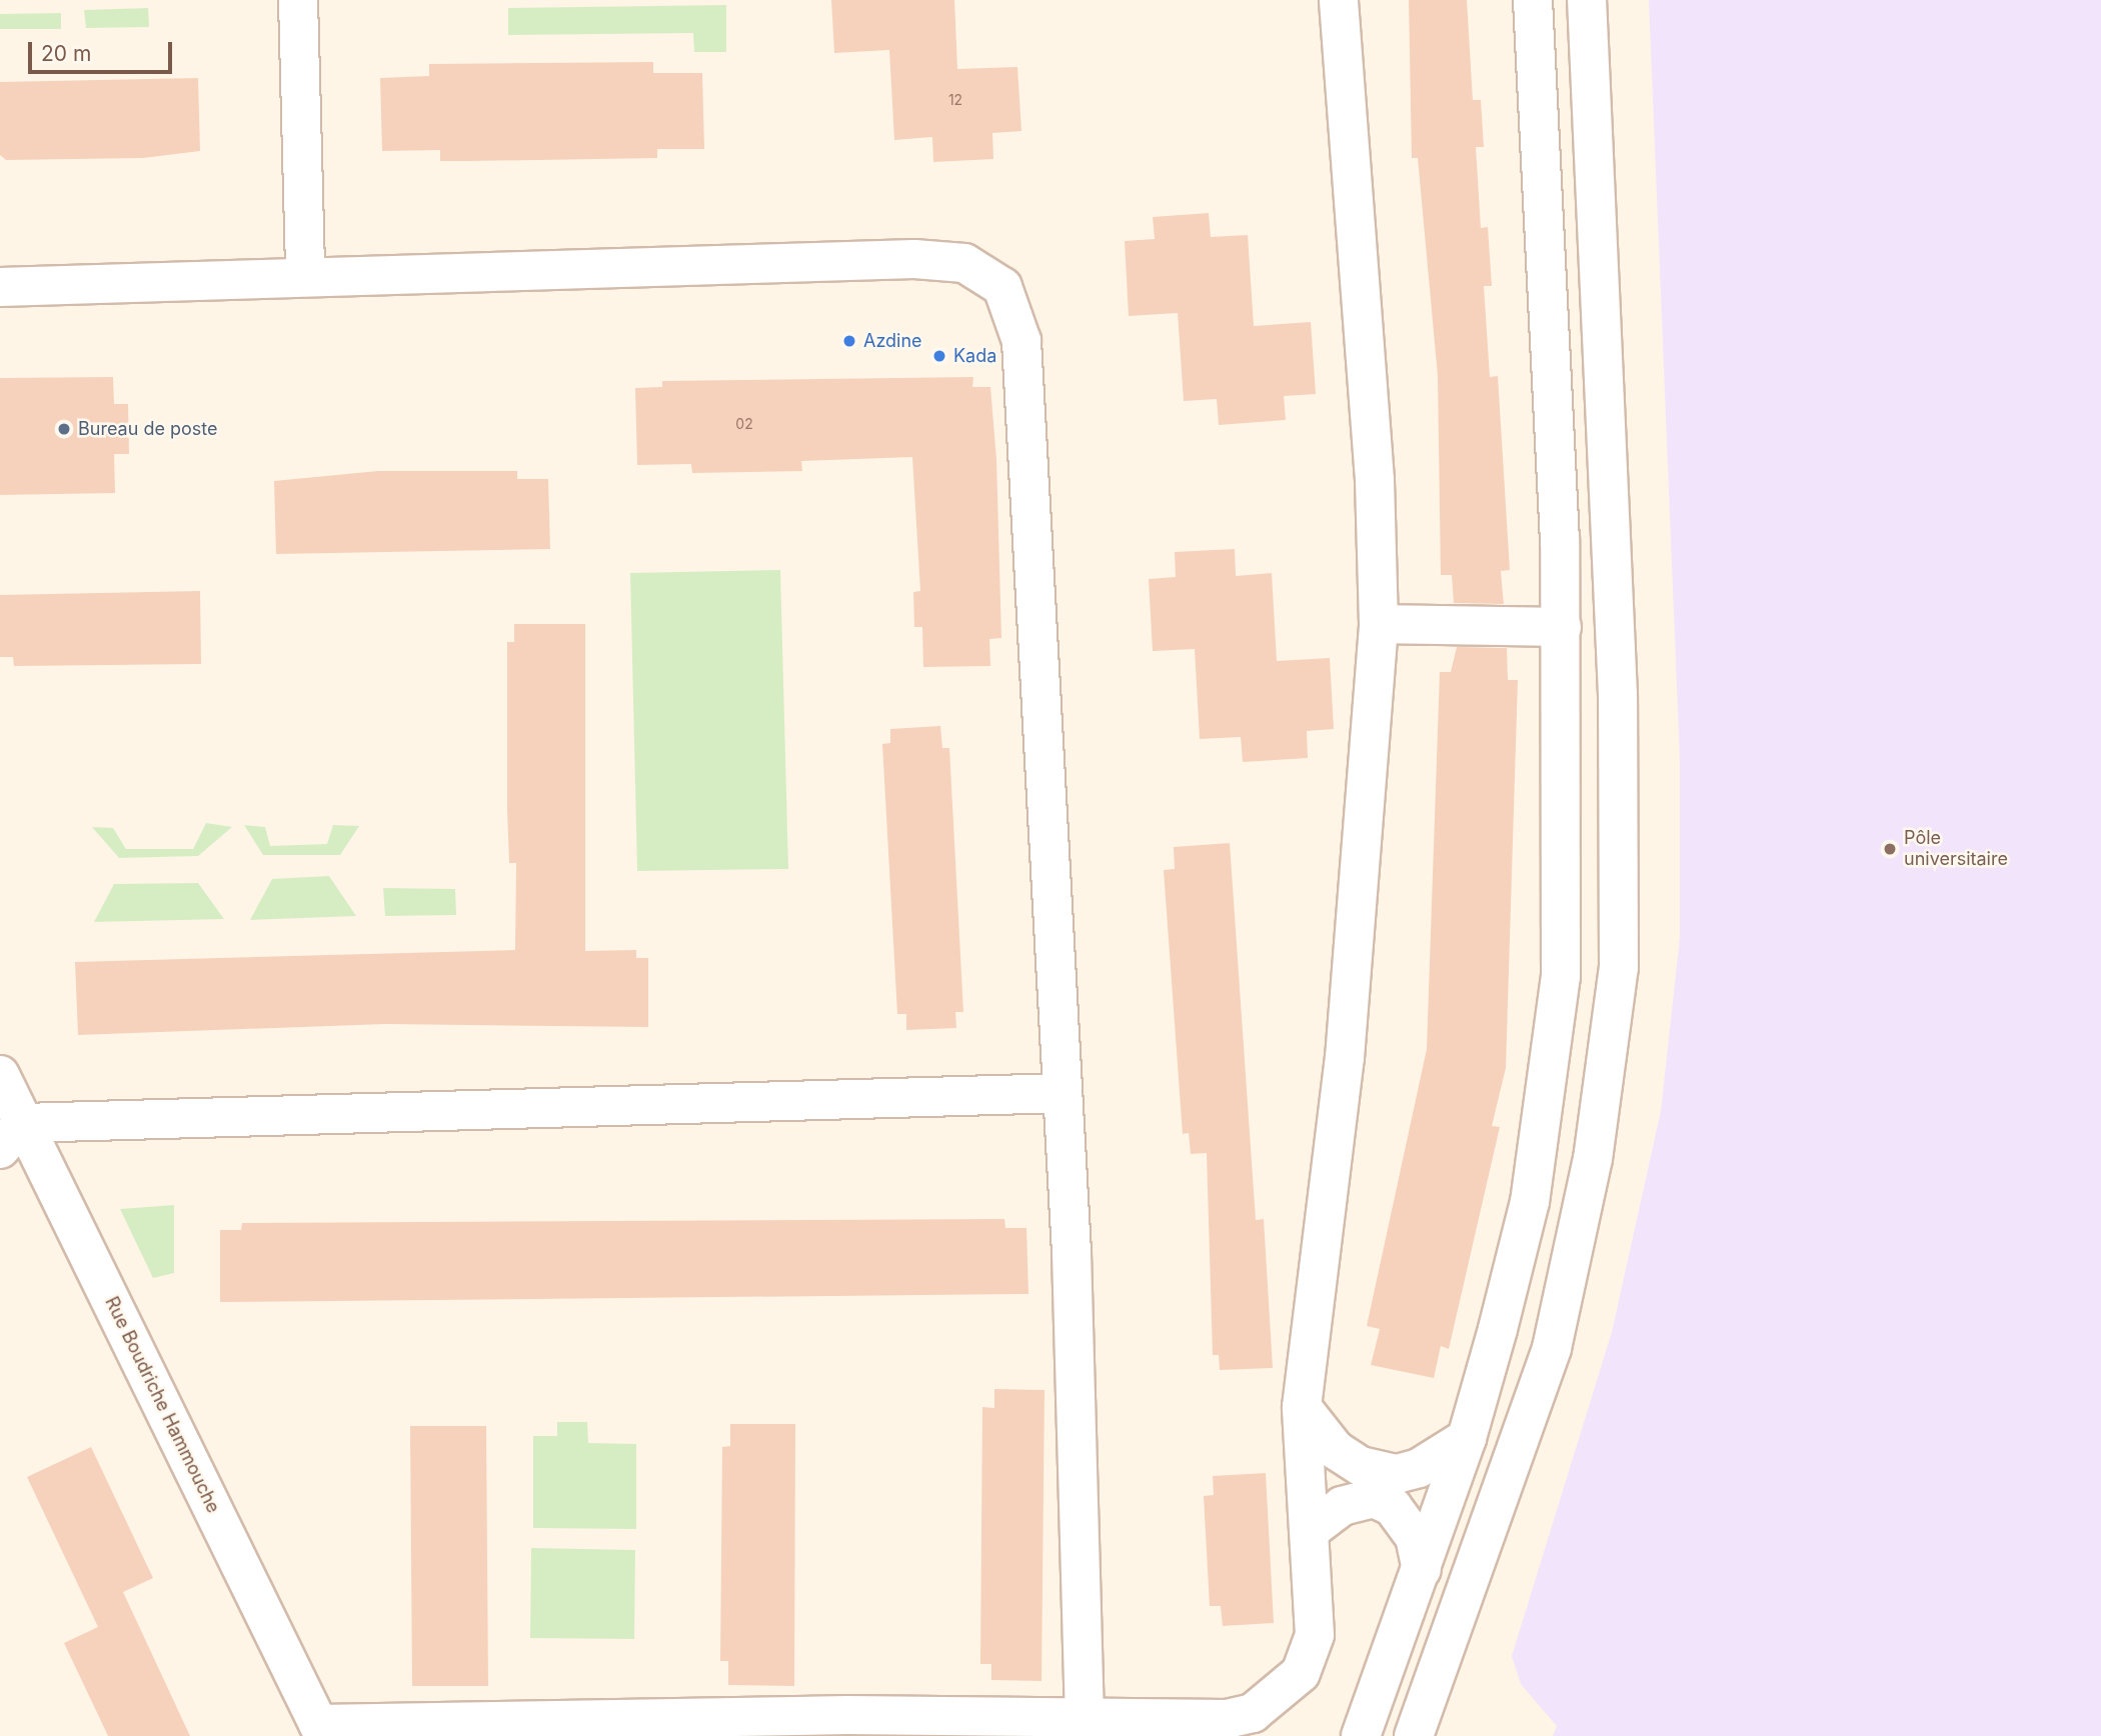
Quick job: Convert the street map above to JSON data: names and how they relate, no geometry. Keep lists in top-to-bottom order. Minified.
{"streets":{"street":["Rue Boudriche Hammouche"]},"places":["Azdine","Kada","Bureau de poste","Pôle universitaire"],"house_numbers":["12","02"],"scale_bar":"20 m"}
